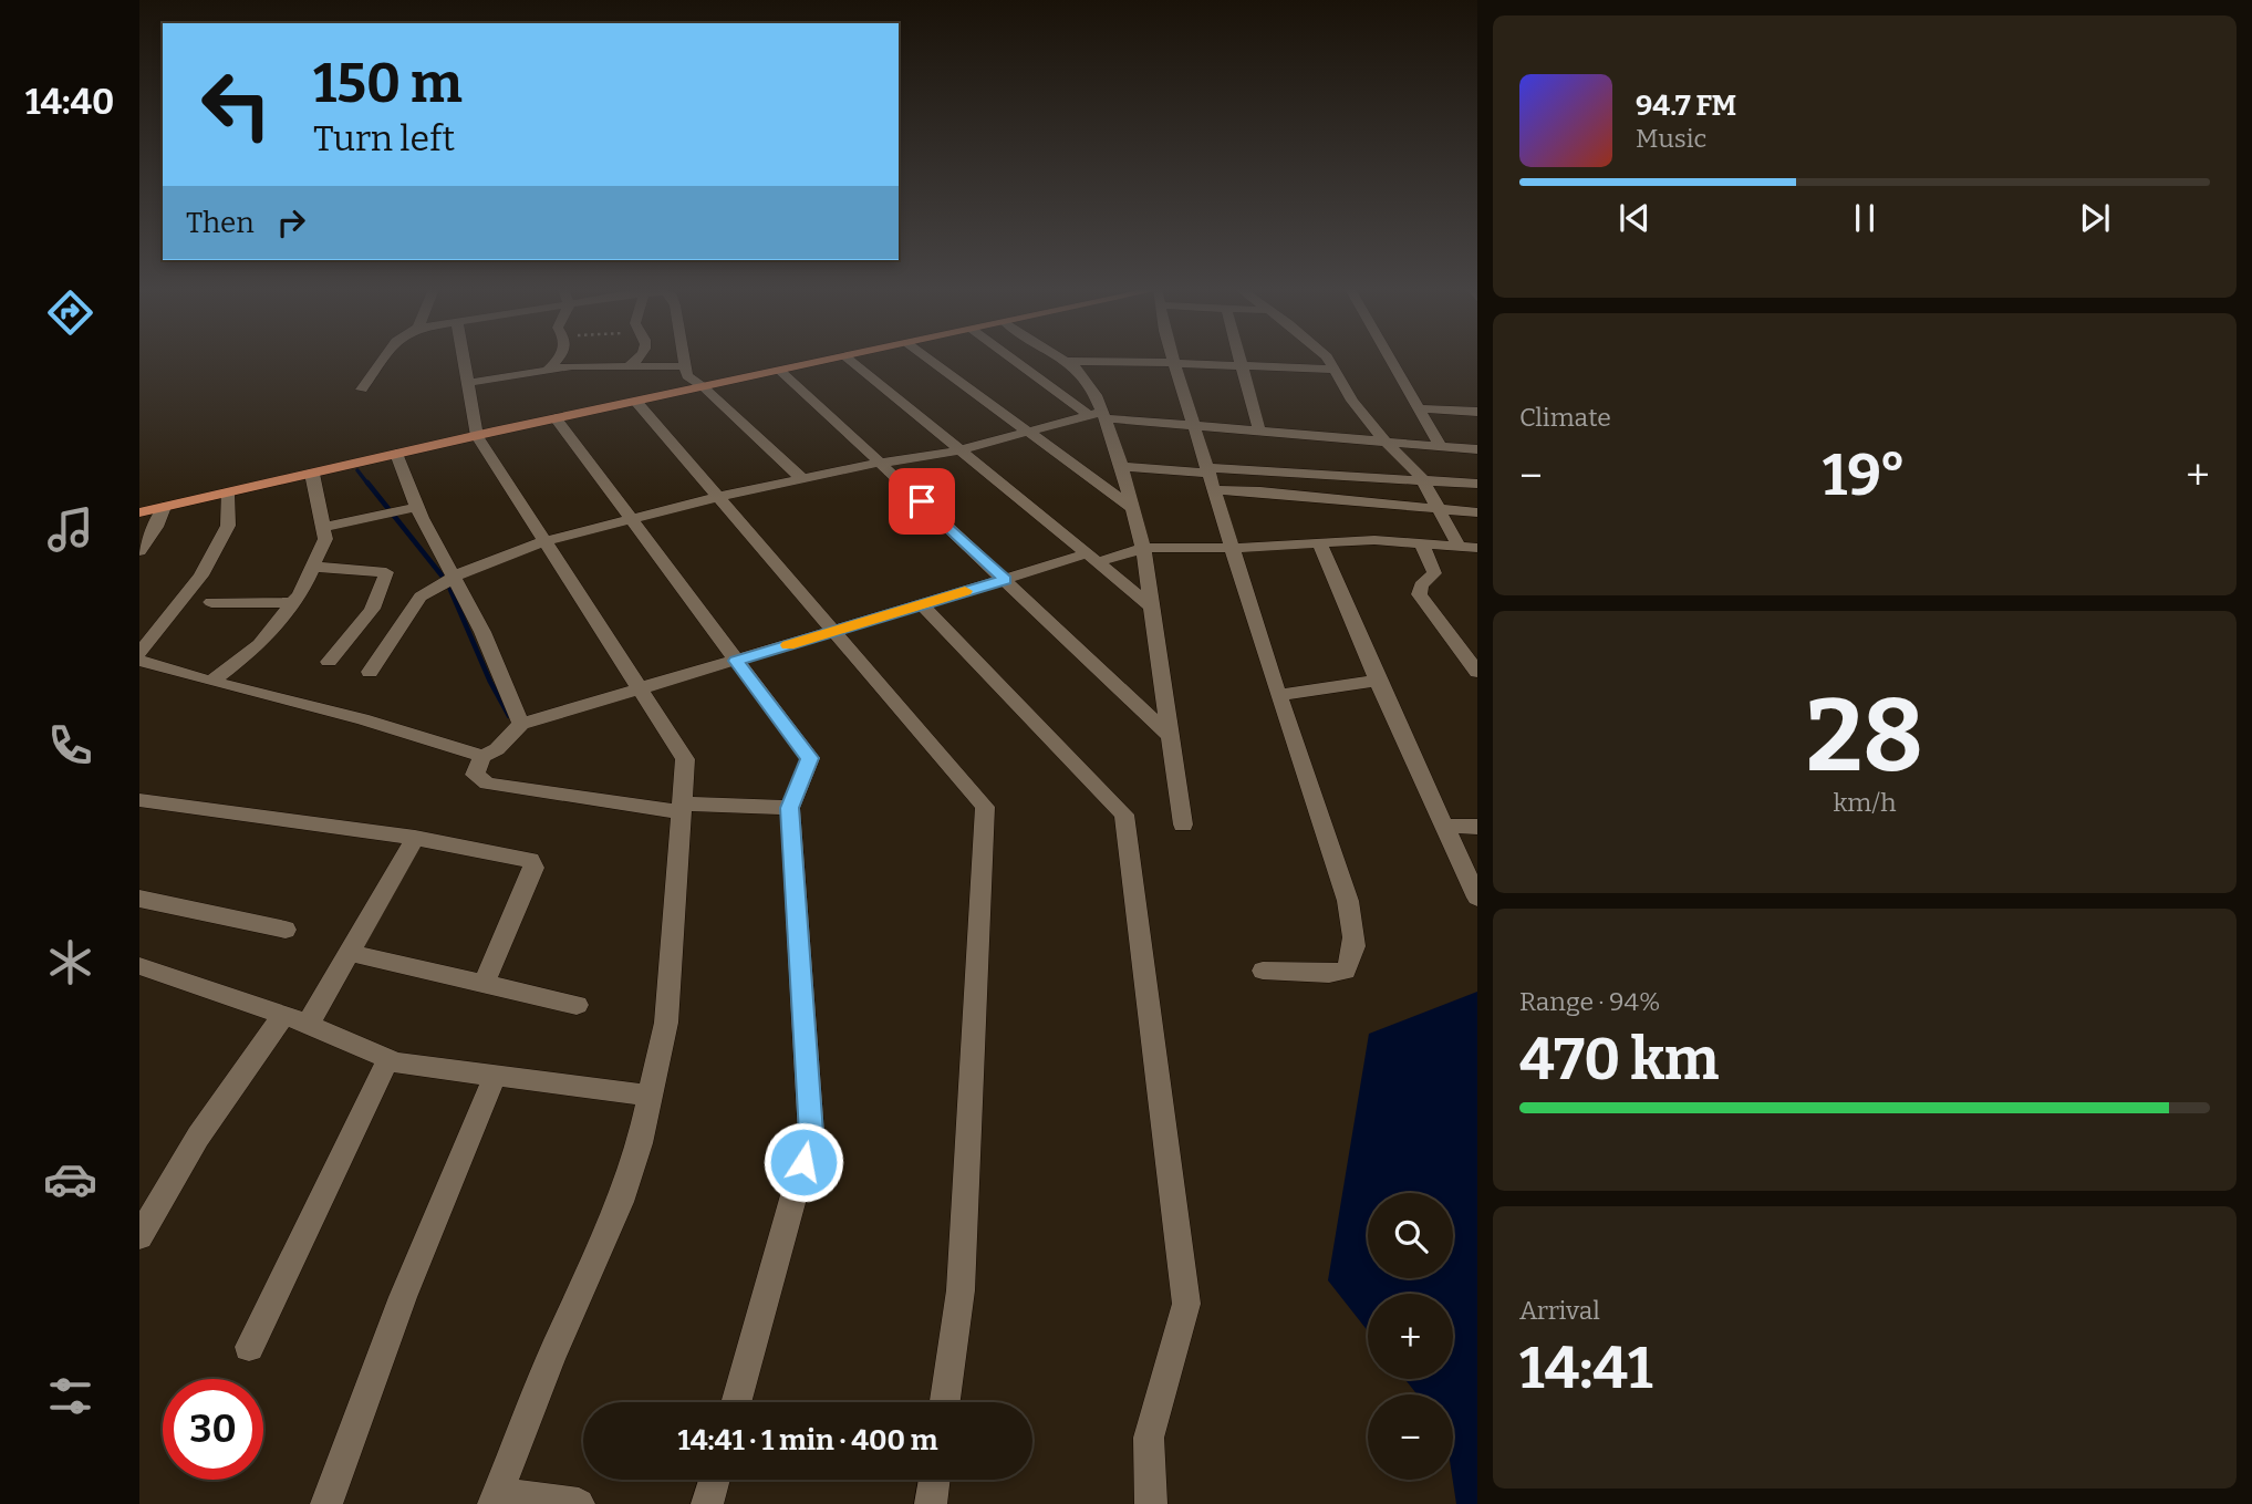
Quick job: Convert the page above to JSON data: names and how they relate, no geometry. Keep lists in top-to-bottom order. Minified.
{"page":{"tabs":"14:40","turn":["150 m","Turn left"],"song":["94.7 FM","Music"],"then":"Then","tile":["Climate",["28","km/h"],["Range · 94%","470 km"],["Arrival","14:41"]],"heat":["−","19°","+"],"map_buttons":["+","−"],"limit":"30","trip":"14:41 · 1 min · 400 m"}}
